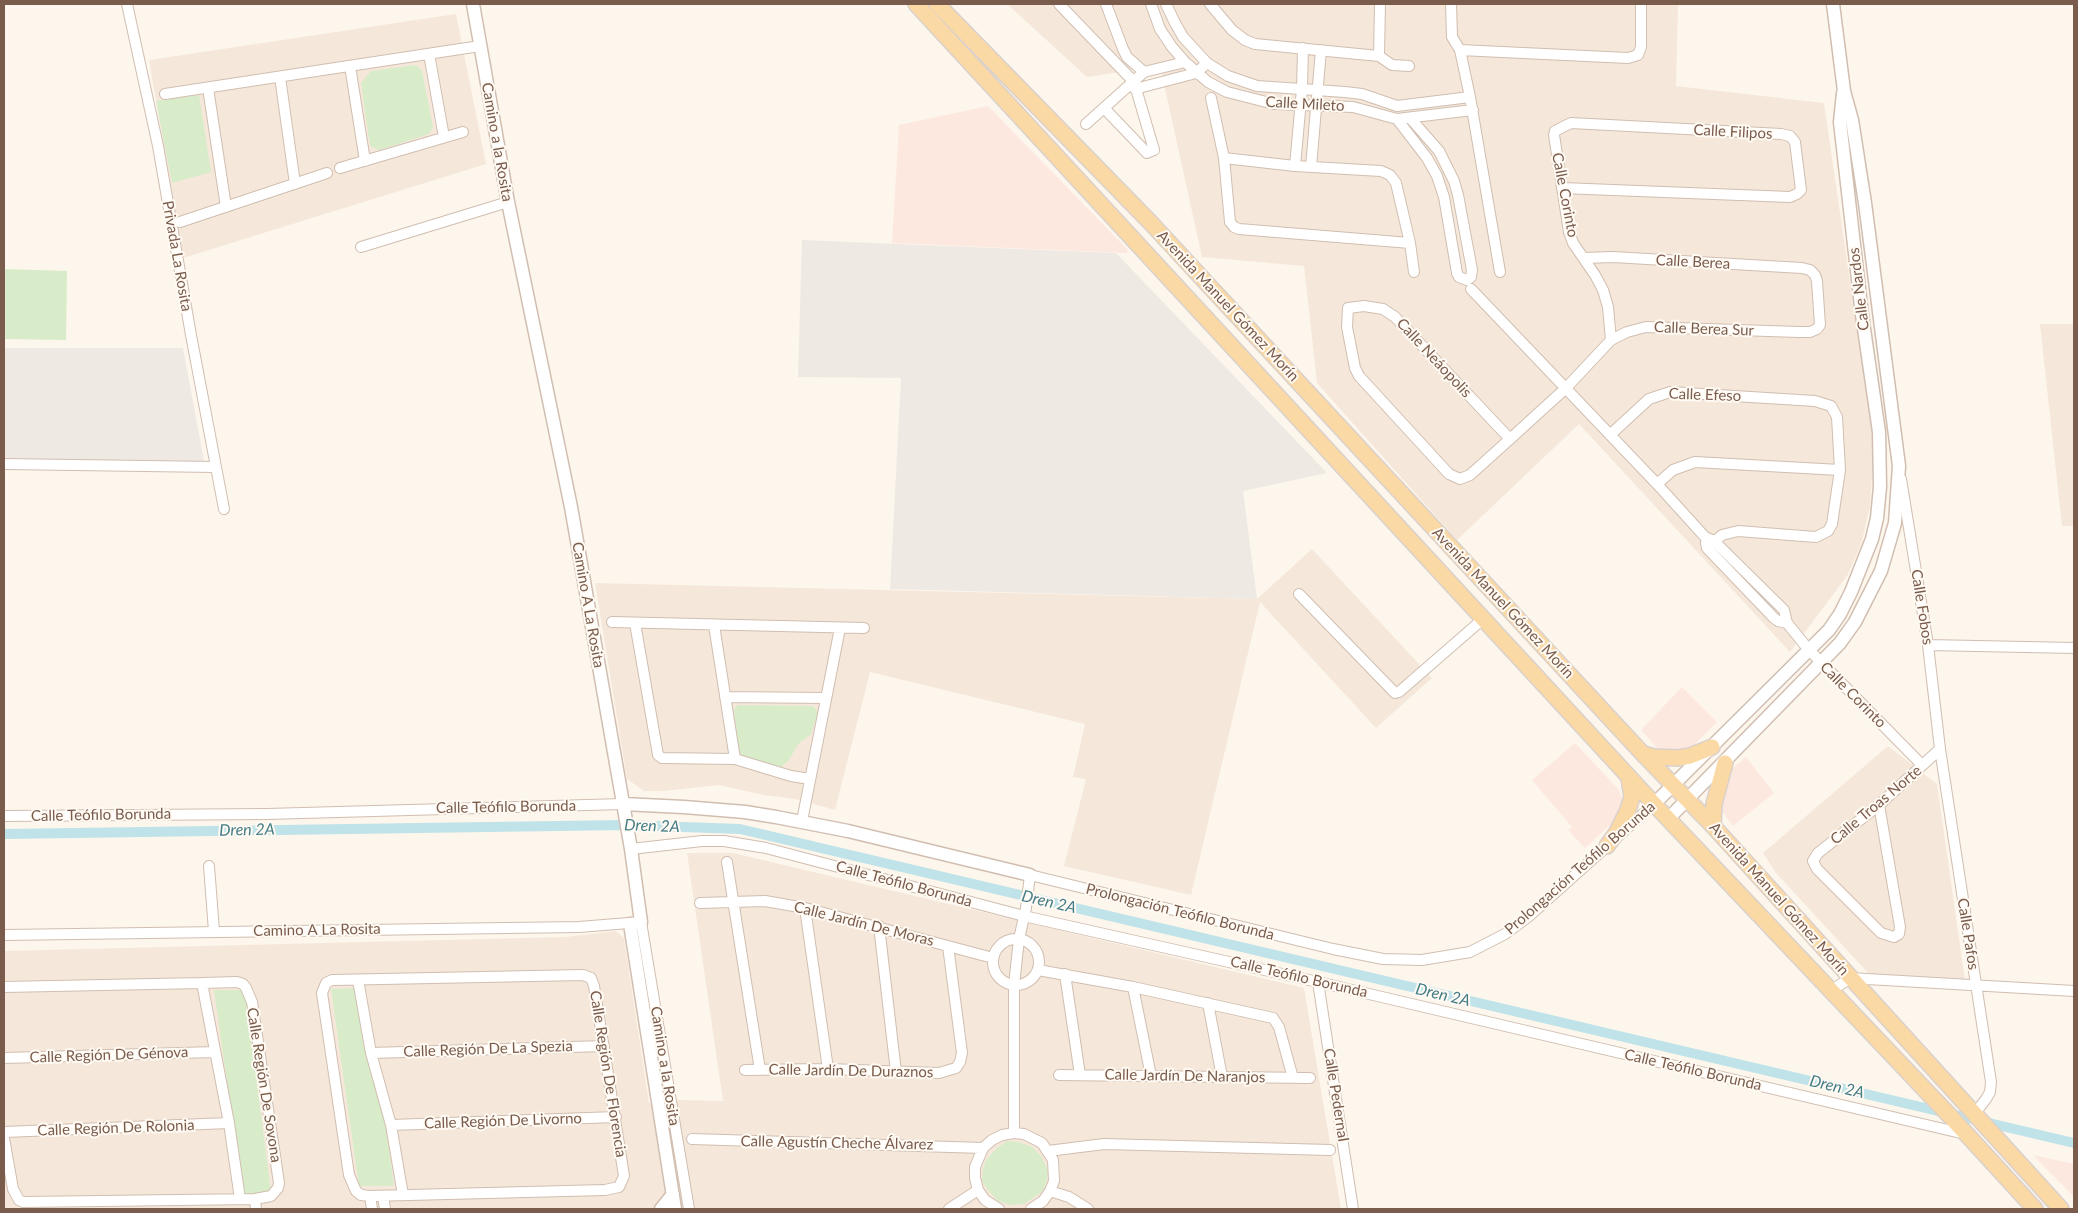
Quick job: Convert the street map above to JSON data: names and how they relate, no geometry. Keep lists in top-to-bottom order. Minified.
{"streets":{"main road":["Avenida Manuel Gómez Morín"],"street":["Calle Mileto","Calle Filipos","Camino a la Rosita","Calle Corinto","Privada La Rosita","Calle Berea","Calle Nardos","Calle Berea Sur","Calle Neáopolis","Calle Efeso","Camino A La Rosita","Calle Fobos","Calle Troas Norte","Calle Teófilo Borunda","Prolongación Teófilo Borunda","Calle Jardín De Moras","Calle Pafos","Calle Región De La Spezia","Calle Región De Génova","Calle Jardín De Duraznos","Calle Región De Florencia","Calle Jardín De Naranjos","Calle Región De Sovona","Calle Pedernal","Calle Región De Livorno","Calle Región De Rolonia","Calle Agustín Cheche Álvarez"]},"crossings":[["Calle Filipos","Calle Corinto"],["Camino a la Rosita","Camino A La Rosita"],["Calle Corinto","Calle Berea"],["Calle Corinto","Calle Berea Sur"],["Calle Corinto","Calle Efeso"],["Calle Corinto","Calle Troas Norte"],["Calle Corinto","Prolongación Teófilo Borunda"],["Calle Berea","Calle Berea Sur"],["Calle Nardos","Calle Fobos"],["Calle Nardos","Prolongación Teófilo Borunda"],["Avenida Manuel Gómez Morín","Calle Teófilo Borunda"],["Avenida Manuel Gómez Morín","Prolongación Teófilo Borunda"],["Avenida Manuel Gómez Morín","Calle Pafos"],["Camino A La Rosita","Calle Teófilo Borunda"],["Calle Fobos","Calle Troas Norte"],["Calle Fobos","Prolongación Teófilo Borunda"],["Calle Fobos","Calle Pafos"],["Calle Troas Norte","Calle Pafos"],["Calle Teófilo Borunda","Prolongación Teófilo Borunda"],["Calle Teófilo Borunda","Calle Pedernal"],["Calle Jardín De Moras","Calle Jardín De Duraznos"],["Calle Región De La Spezia","Calle Región De Florencia"],["Calle Región De Florencia","Calle Región De Livorno"]],"water":["Dren 2A"]}
